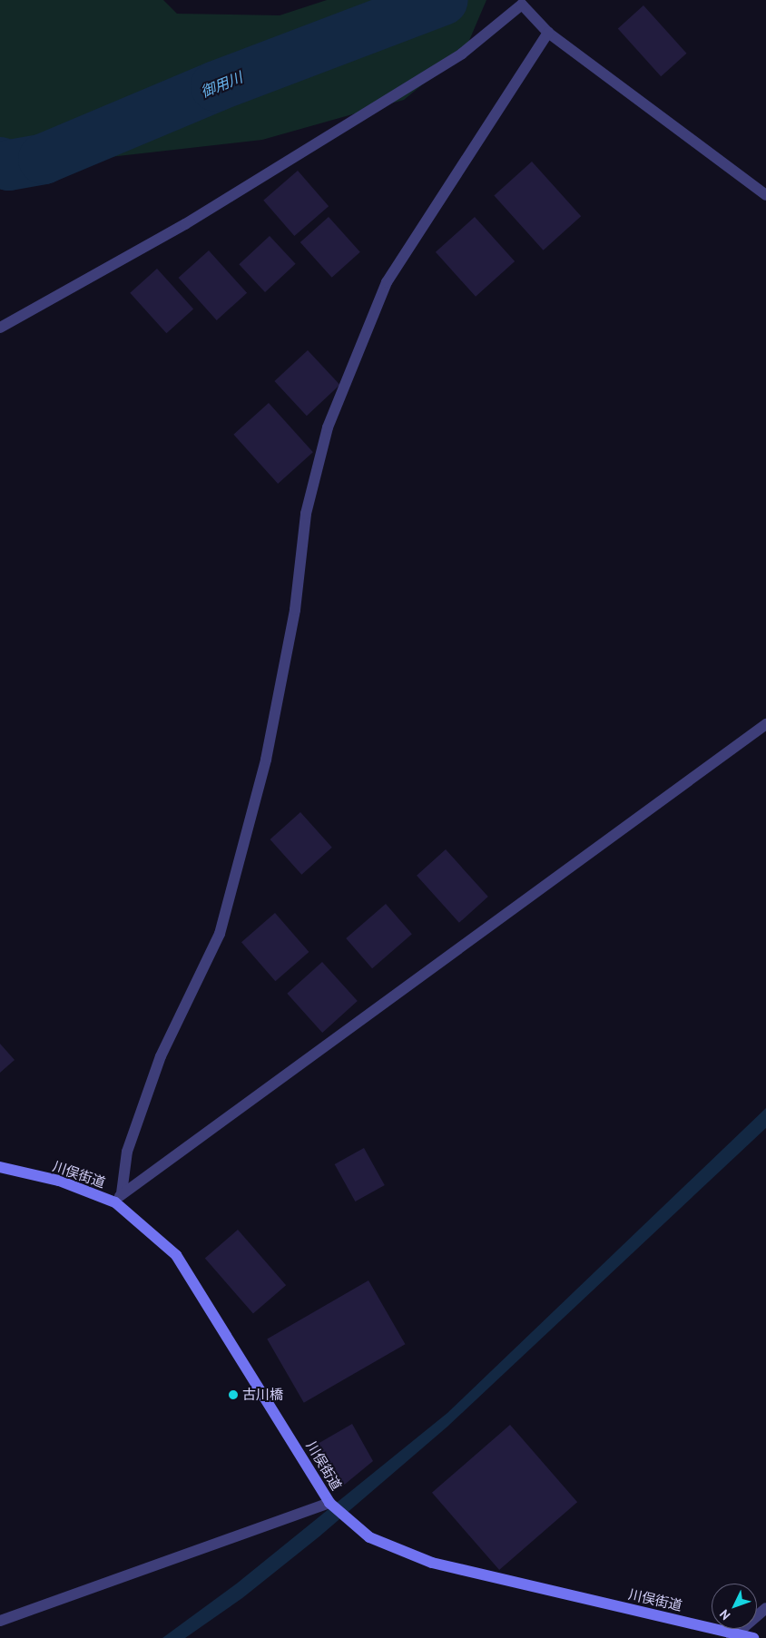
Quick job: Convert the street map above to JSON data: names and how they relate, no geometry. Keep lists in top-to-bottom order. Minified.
{"streets":{"main road":["川俣街道"]},"water":["御用川"],"places":["古川橋"],"north":"bottom left"}
